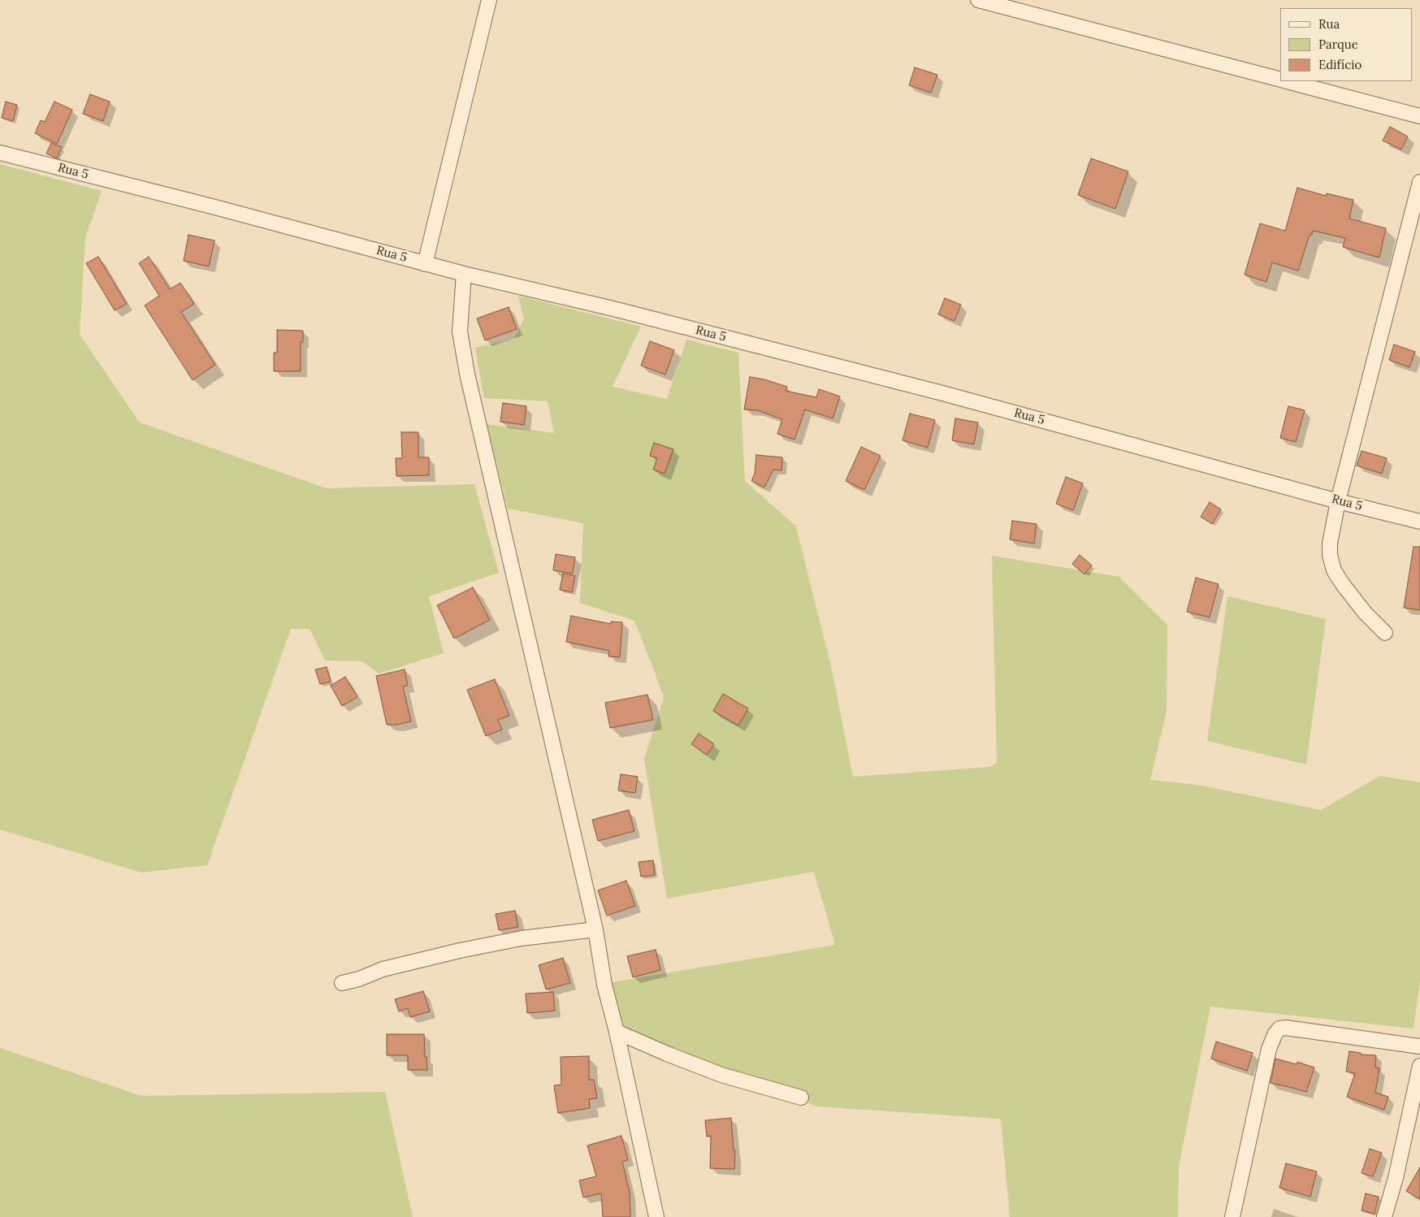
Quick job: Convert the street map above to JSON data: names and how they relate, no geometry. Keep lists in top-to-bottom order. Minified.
{"streets":{"street":["Rua 5"]},"legend":["Rua","Parque","Edifício"]}
